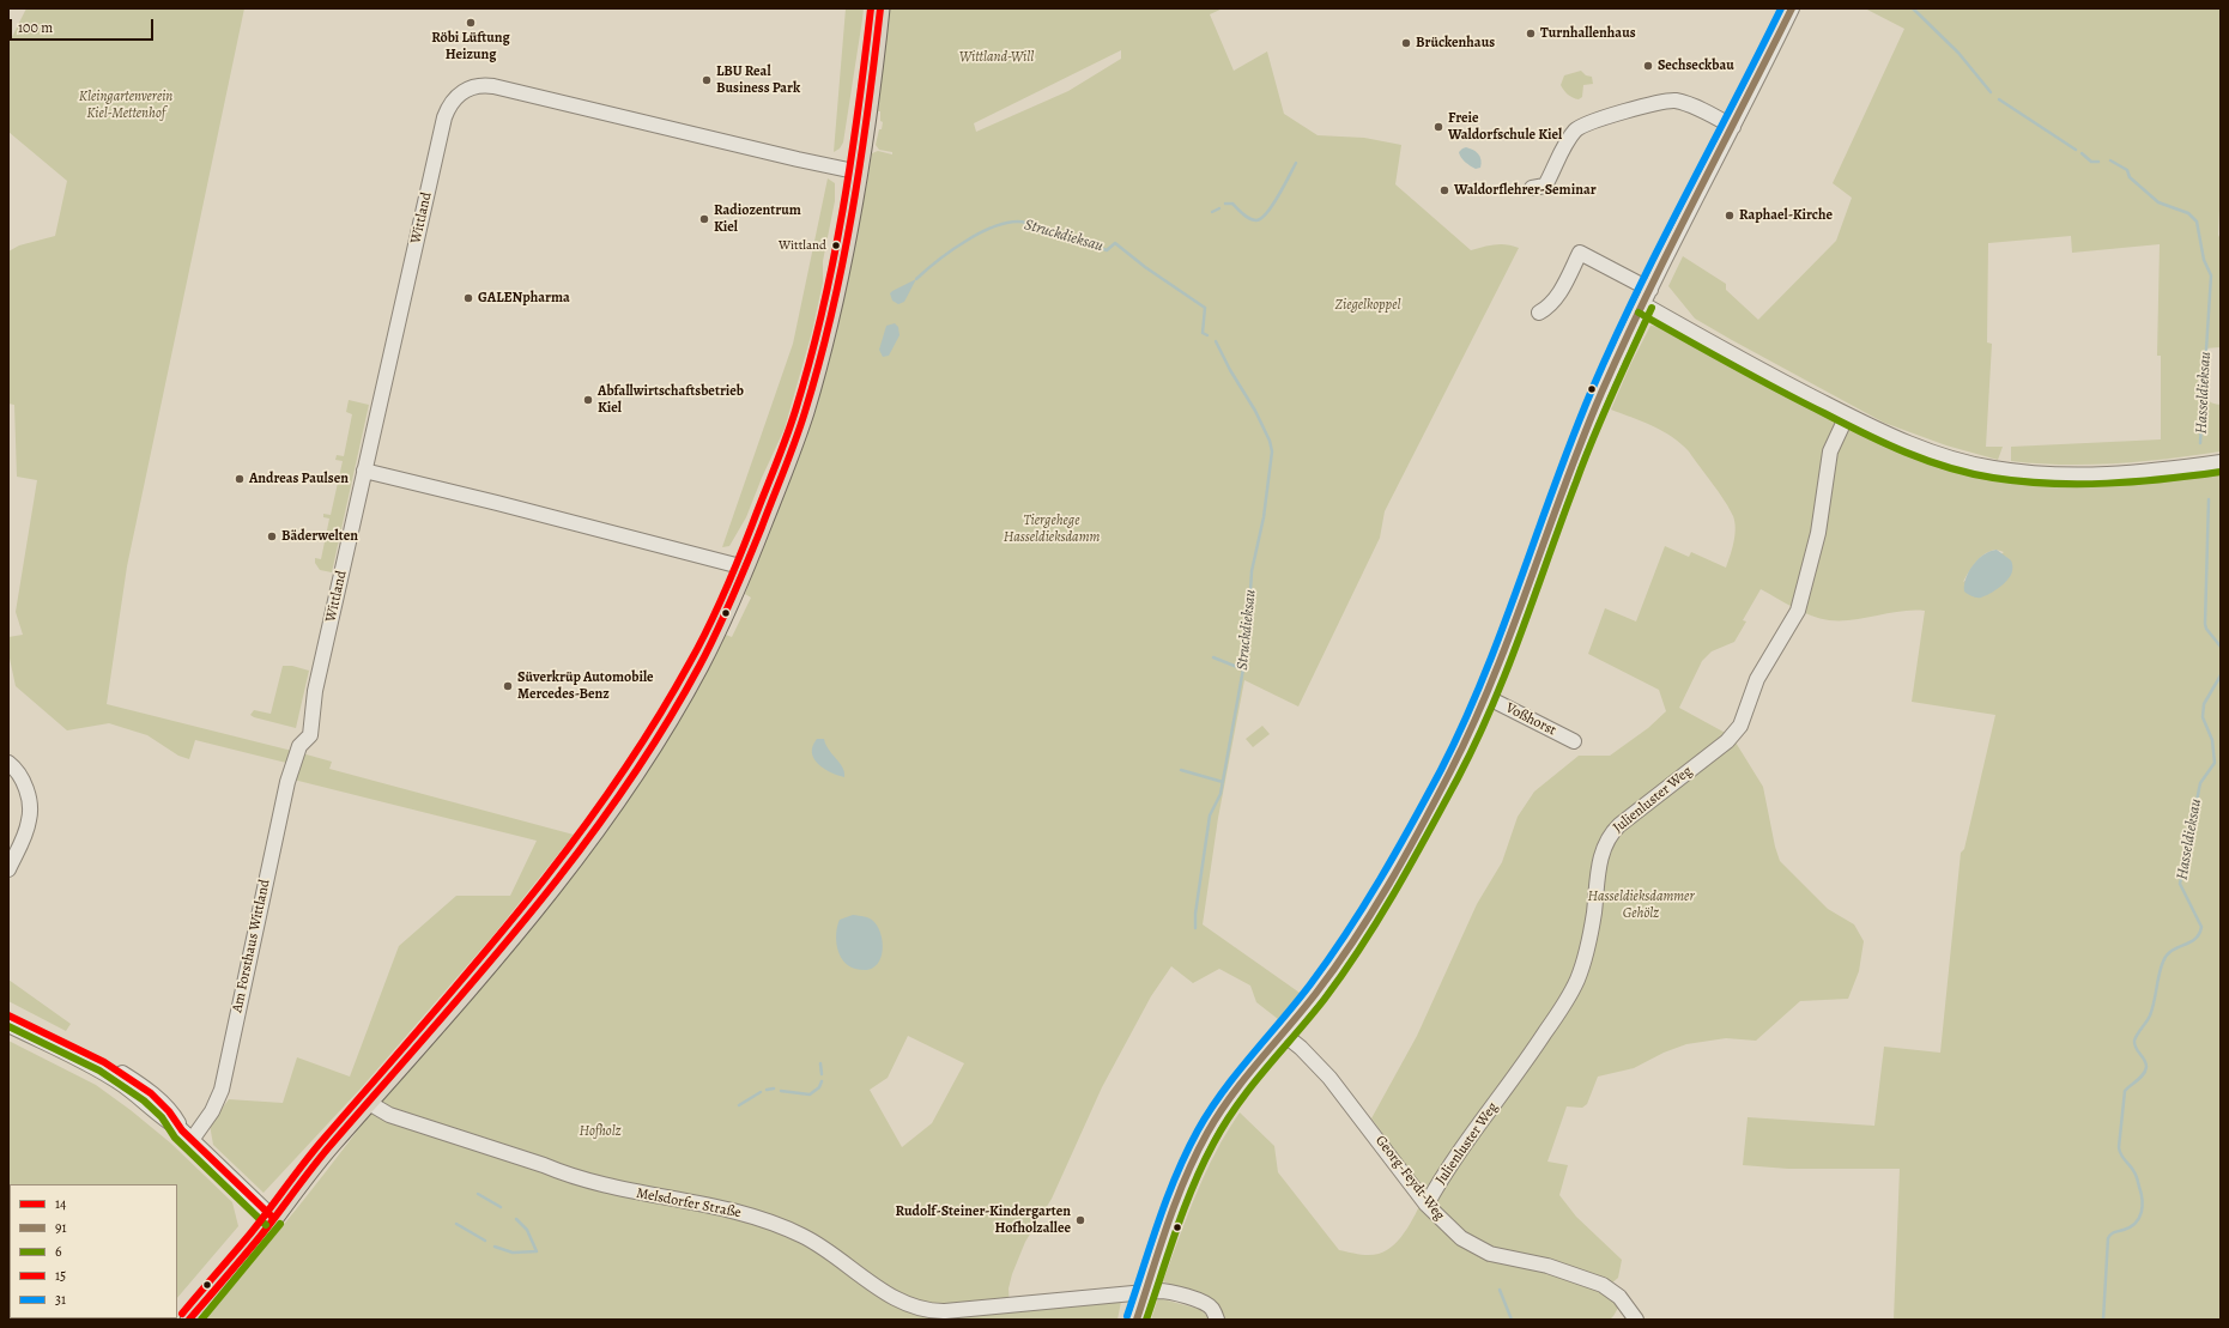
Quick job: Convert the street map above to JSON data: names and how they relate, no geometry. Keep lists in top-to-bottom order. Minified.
{"streets":{"street":["Wittland","Voßhorst","Julienluster Weg","Am Forsthaus Wittland","Georg-Feydt-Weg","Melsdorfer Straße"]},"crossings":[["Wittland","Am Forsthaus Wittland"],["Julienluster Weg","Georg-Feydt-Weg"]],"water":["Struckdieksau","Hasseldieksau"],"parks":["Wittland-Will","Kleingartenverein Kiel-Mettenhof","Ziegelkoppel","Tiergehege Hasseldieksdamm","Hasseldieksdammer Gehölz","Hofholz"],"places":["Röbi Lüftung Heizung","Turnhallenhaus","Brückenhaus","Sechseckbau","LBU Real Business Park","Freie Waldorfschule Kiel","Waldorflehrer-Seminar","Raphael-Kirche","Radiozentrum Kiel","Wittland","GALENpharma","Abfallwirtschaftsbetrieb Kiel","Andreas Paulsen","Bäderwelten","Süverkrüp Automobile Mercedes-Benz","Rudolf-Steiner-Kindergarten Hofholzallee"],"lines":["transit line 14","transit line 91","transit line 15","transit line 31","transit line 6"],"legend":["14","91","6","15","31"],"scale_bar":"100 m"}
